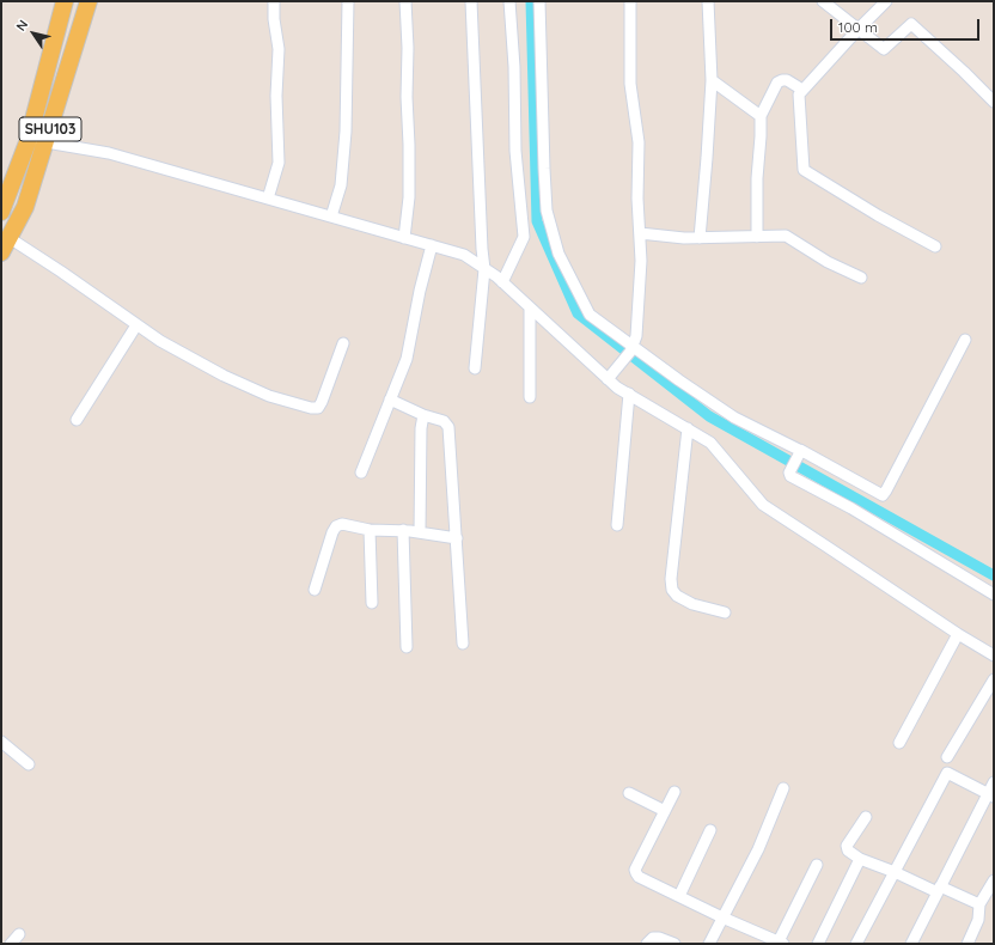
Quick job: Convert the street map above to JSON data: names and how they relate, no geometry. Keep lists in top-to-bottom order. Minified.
{"streets":{"main road":["SHU103"]},"scale_bar":"100 m","north":"top left"}
